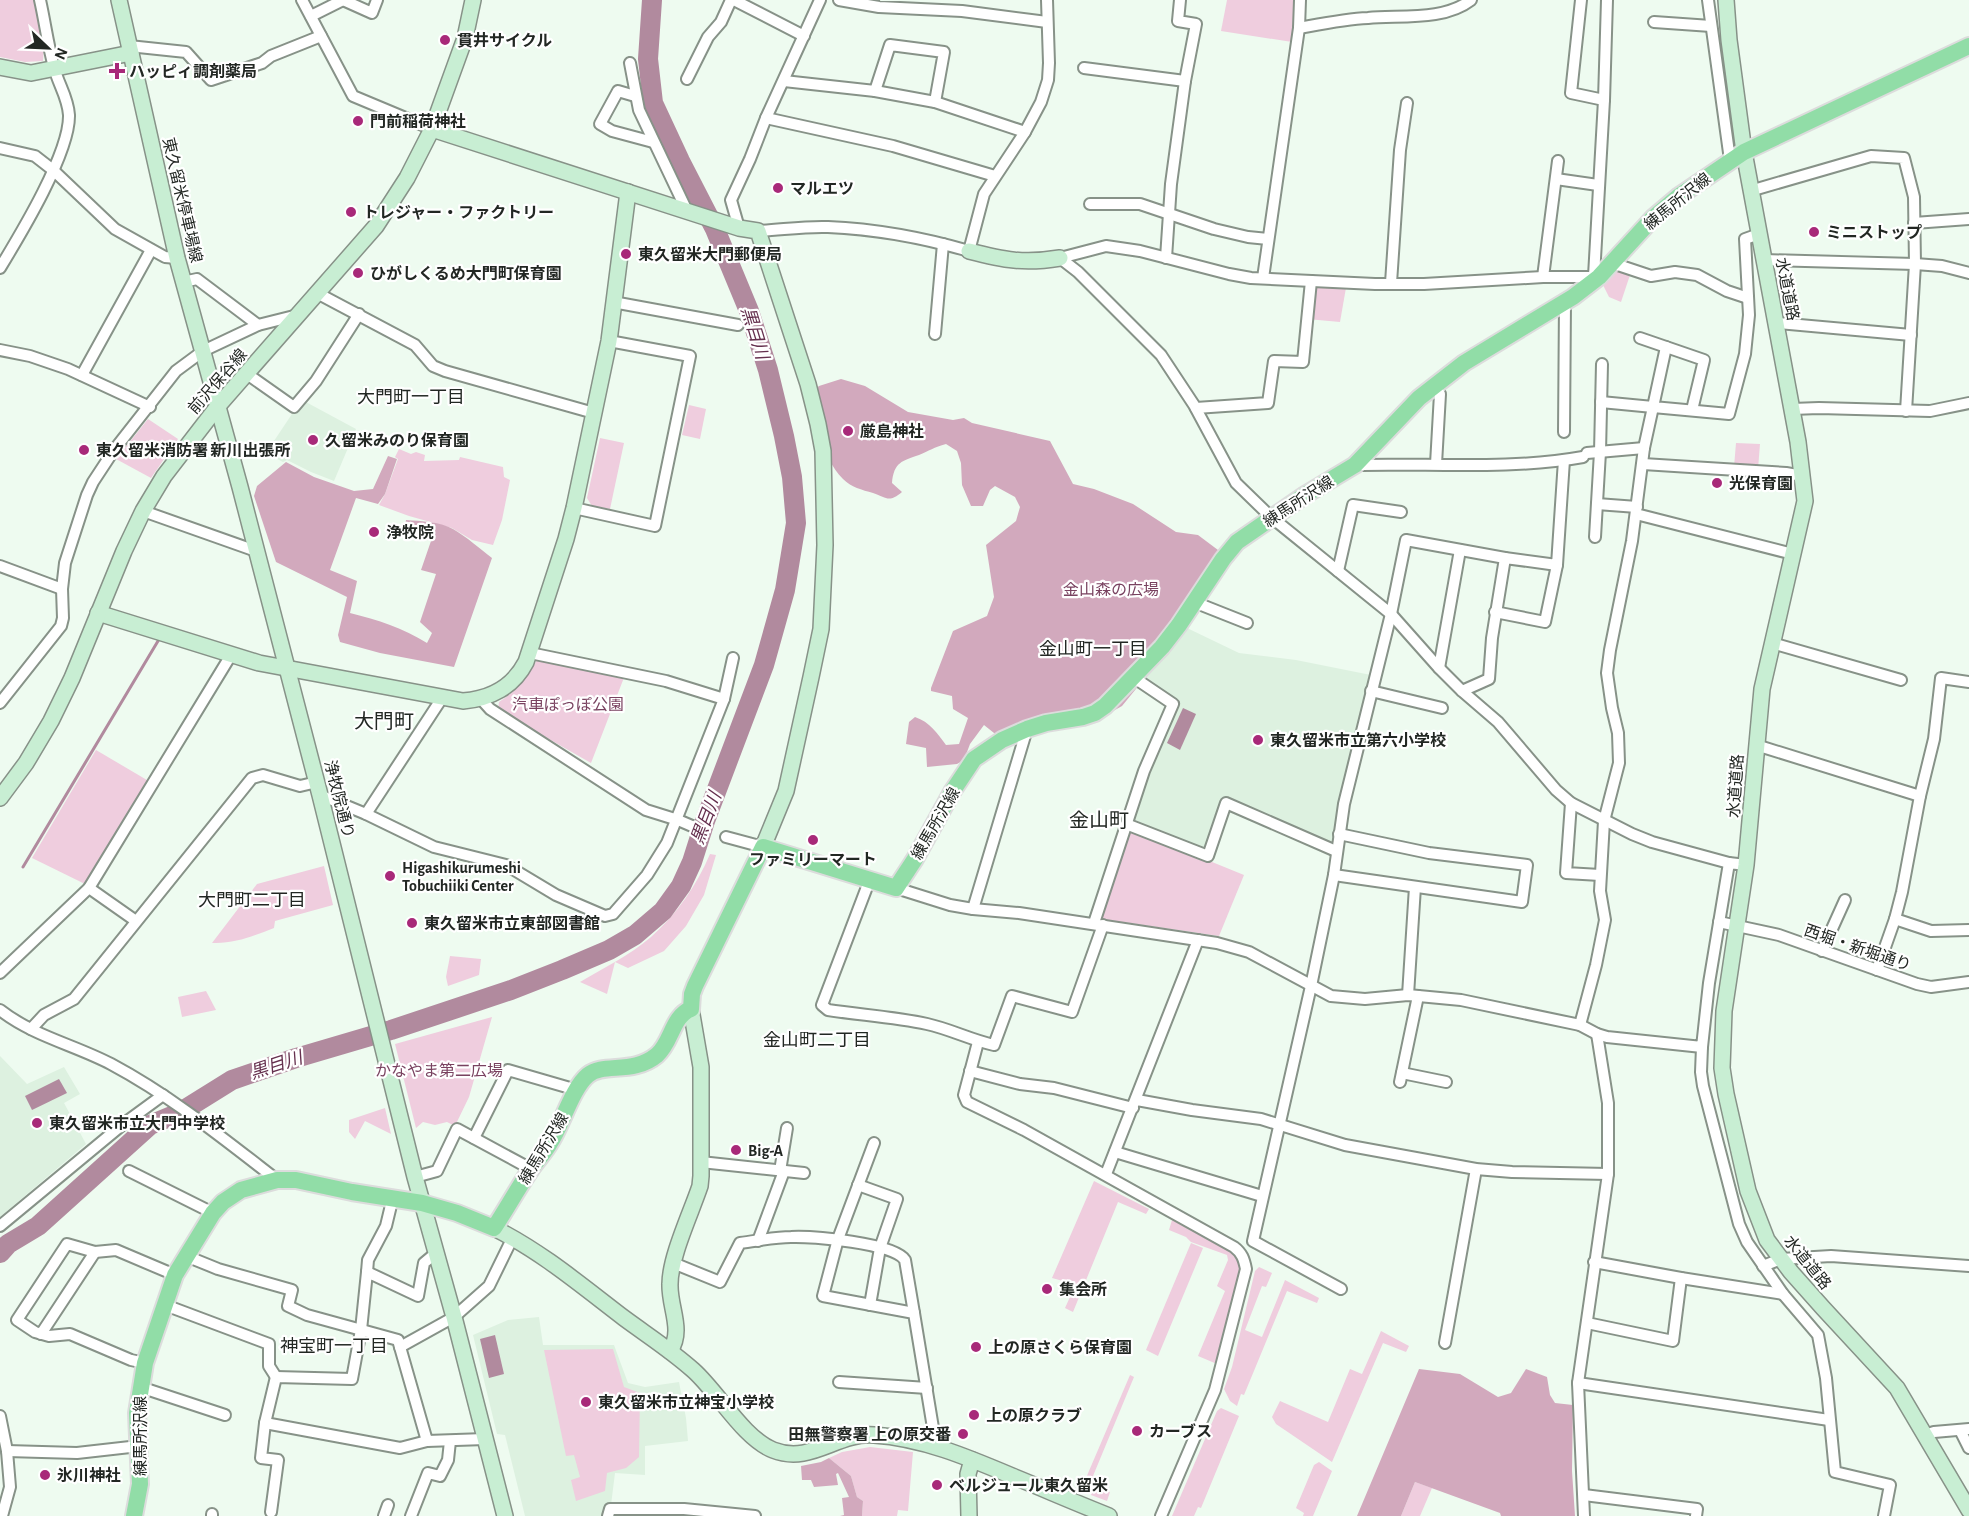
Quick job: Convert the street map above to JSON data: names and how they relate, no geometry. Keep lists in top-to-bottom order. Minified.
{"streets":{"main road":["練馬所沢線"],"street":["東久留米停車場線","水道道路","前沢保谷線","浄牧院通り","西堀・新堀通り"]},"crossings":[["東久留米停車場線","前沢保谷線"],["東久留米停車場線","浄牧院通り"],["練馬所沢線","水道道路"],["練馬所沢線","浄牧院通り"],["水道道路","西堀・新堀通り"],["前沢保谷線","浄牧院通り"]],"districts":["大門町一丁目","金山町一丁目","大門町","金山町","大門町二丁目","金山町二丁目","神宝町一丁目"],"water":["黒目川"],"parks":["金山森の広場","汽車ぽっぽ公園","かなやま第二広場"],"places":{"other":["貫井サイクル","門前稲荷神社","マルエツ","トレジャー・ファクトリー","ミニストップ","東久留米大門郵便局","ひがしくるめ大門町保育園","厳島神社","久留米みのり保育園","東久留米消防署 新川出張所","光保育園","浄牧院","東久留米市立第六小学校","ファミリーマート","Higashikurumeshi Tobuchiiki Center","東久留米市立東部図書館","東久留米市立大門中学校","Big-A","集会所","上の原さくら保育園","東久留米市立神宝小学校","上の原クラブ","カーブス","田無警察署 上の原交番","氷川神社","ベルジュール東久留米"],"health":["ハッピィ調剤薬局"]},"north":"bottom right"}
